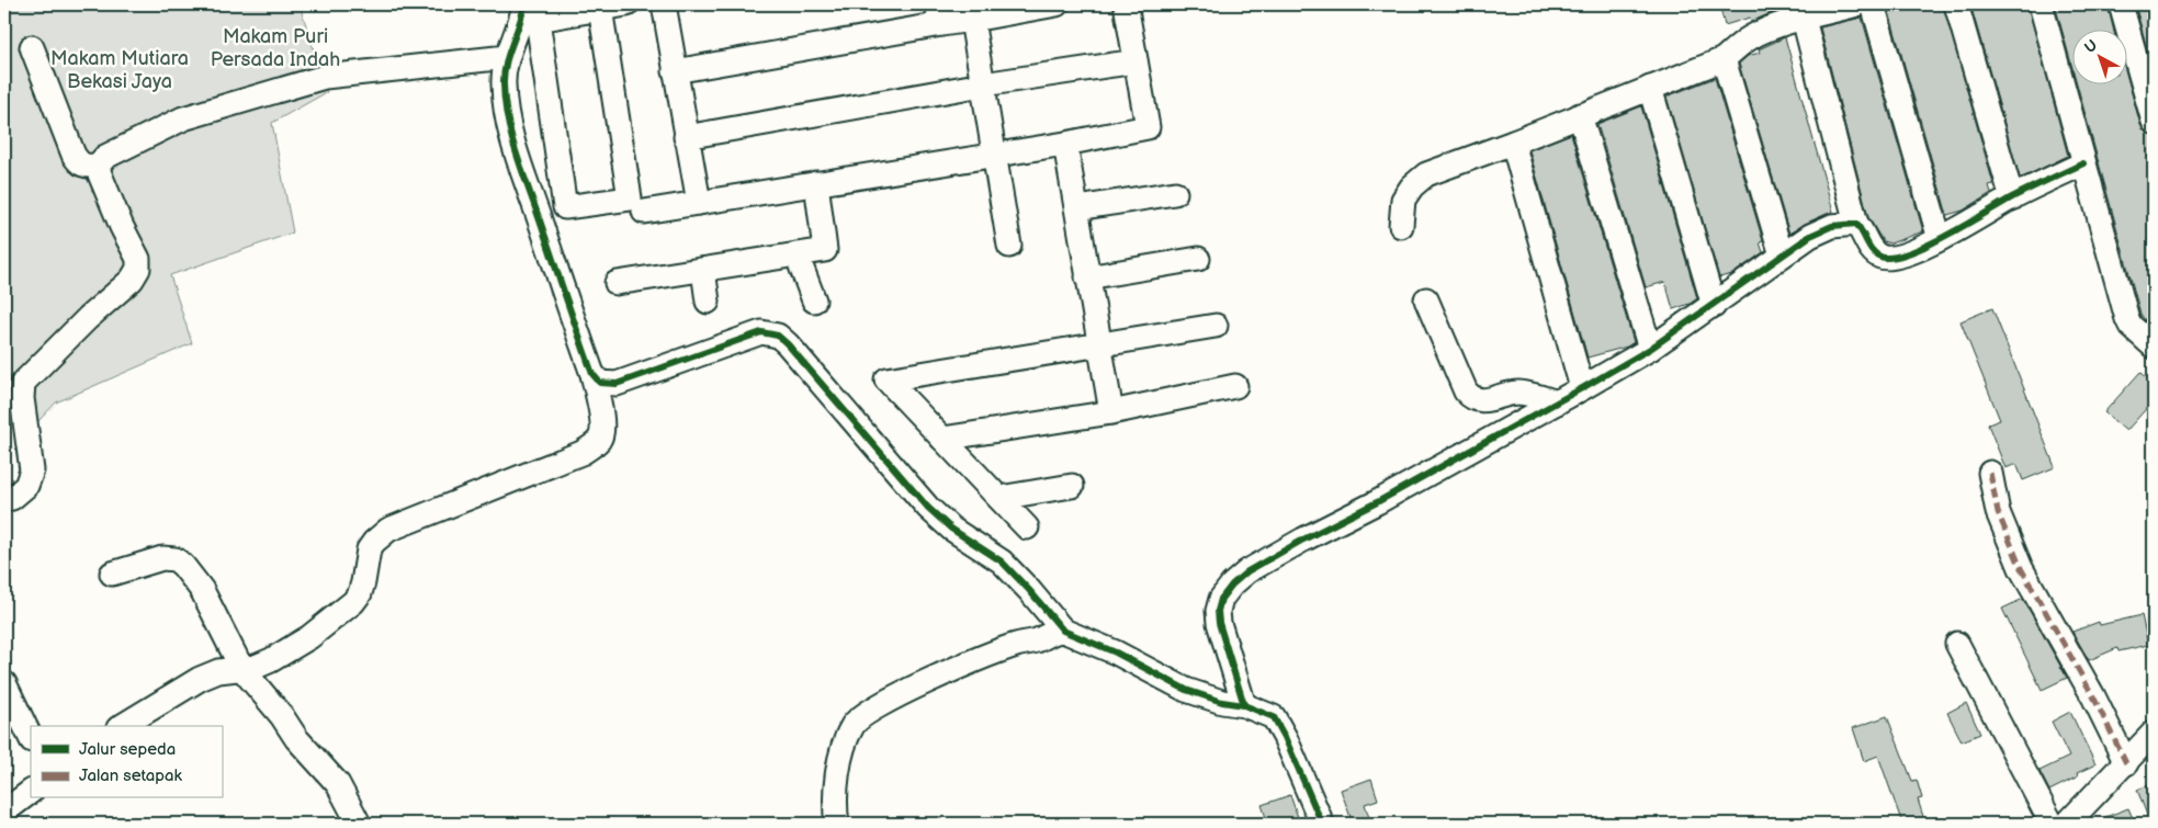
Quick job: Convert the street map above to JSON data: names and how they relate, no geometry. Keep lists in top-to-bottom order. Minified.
{"parks":["Makam Puri Persada Indah","Makam Mutiara Bekasi Jaya"],"legend":["Jalur sepeda","Jalan setapak"],"north":"top left"}
